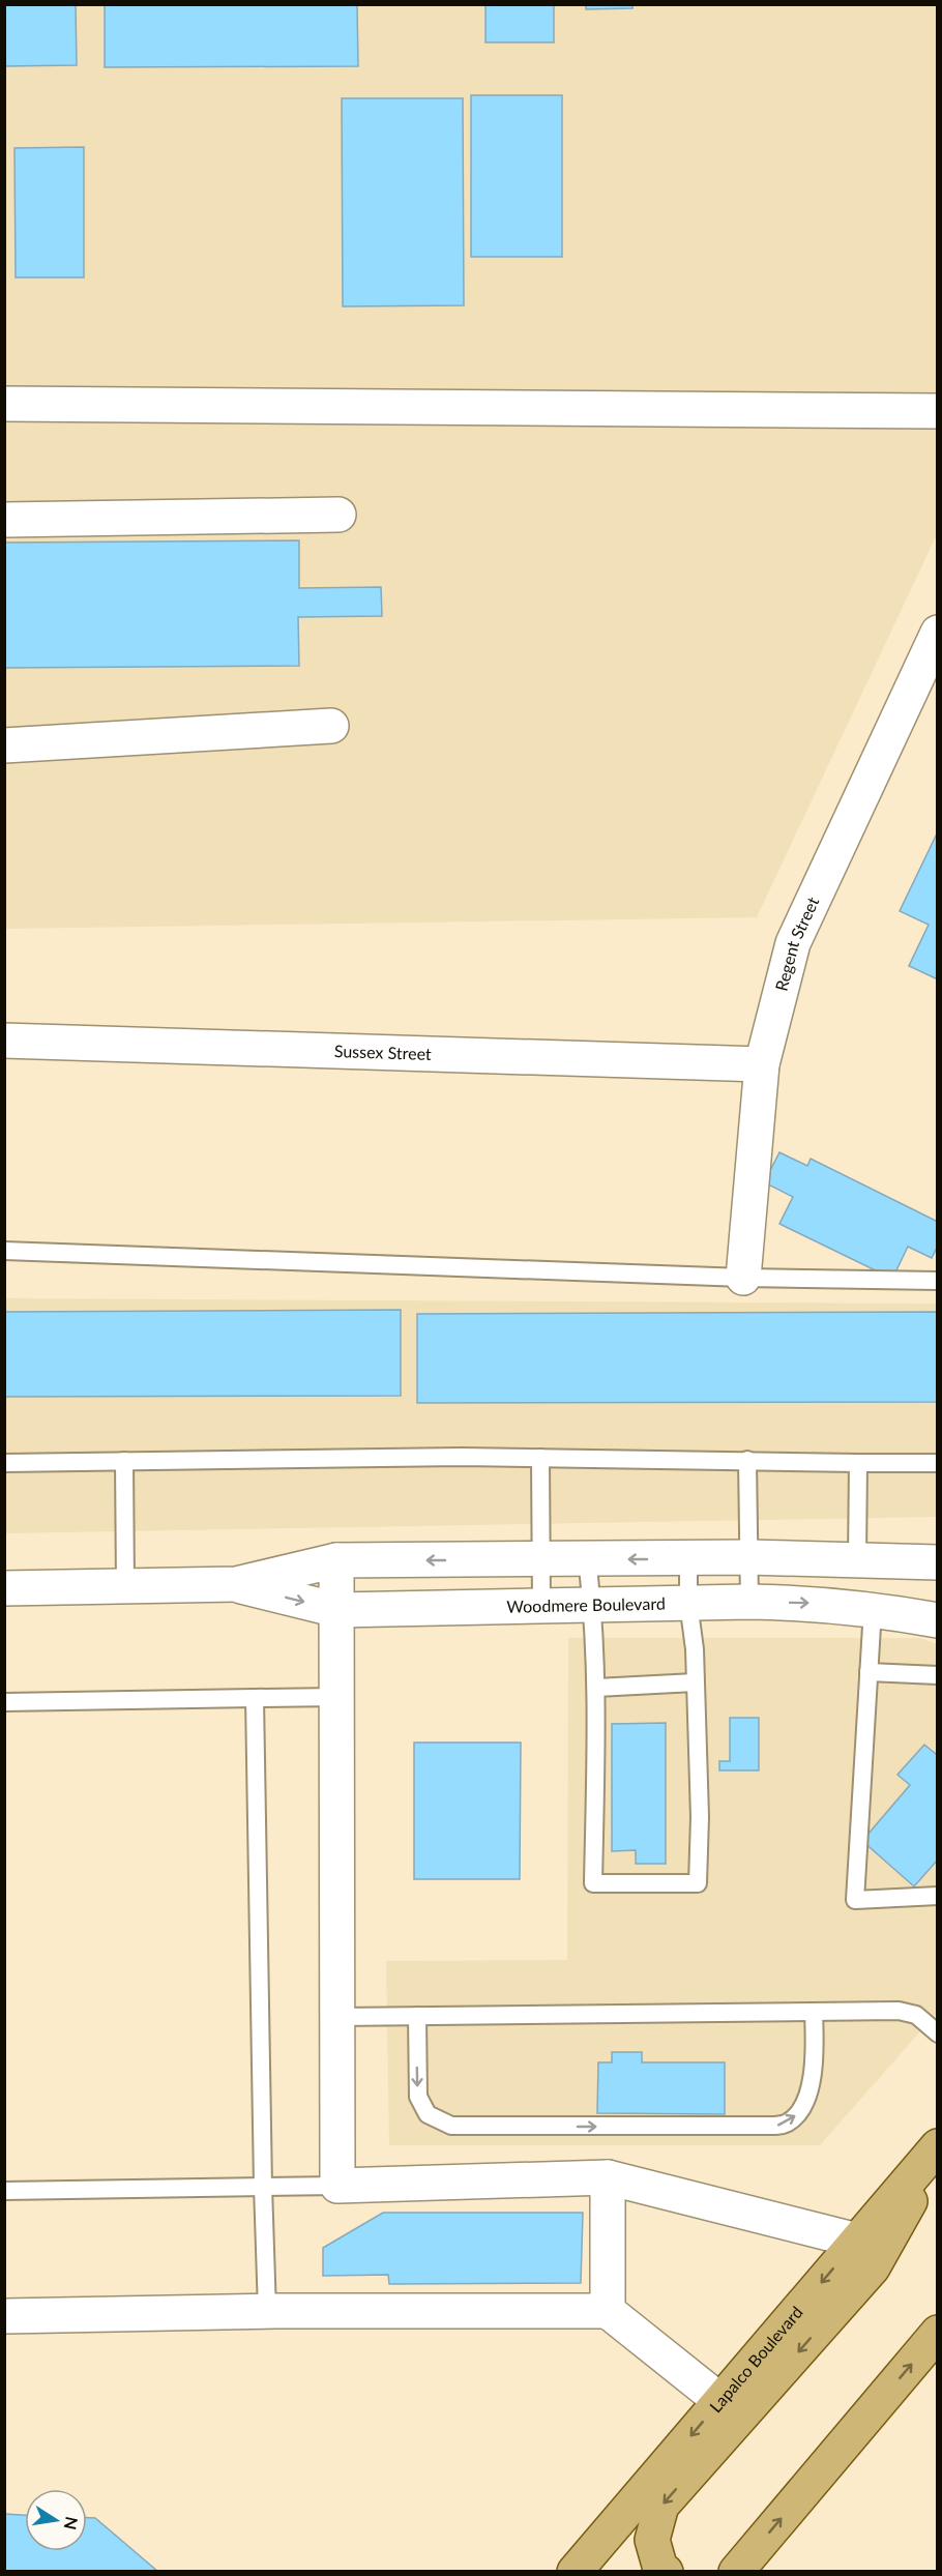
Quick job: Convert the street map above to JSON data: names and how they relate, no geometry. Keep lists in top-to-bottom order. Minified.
{"streets":{"main road":["Lapalco Boulevard"],"street":["Regent Street","Sussex Street","Woodmere Boulevard"]},"crossings":[["Regent Street","Sussex Street"]],"north":"right"}
